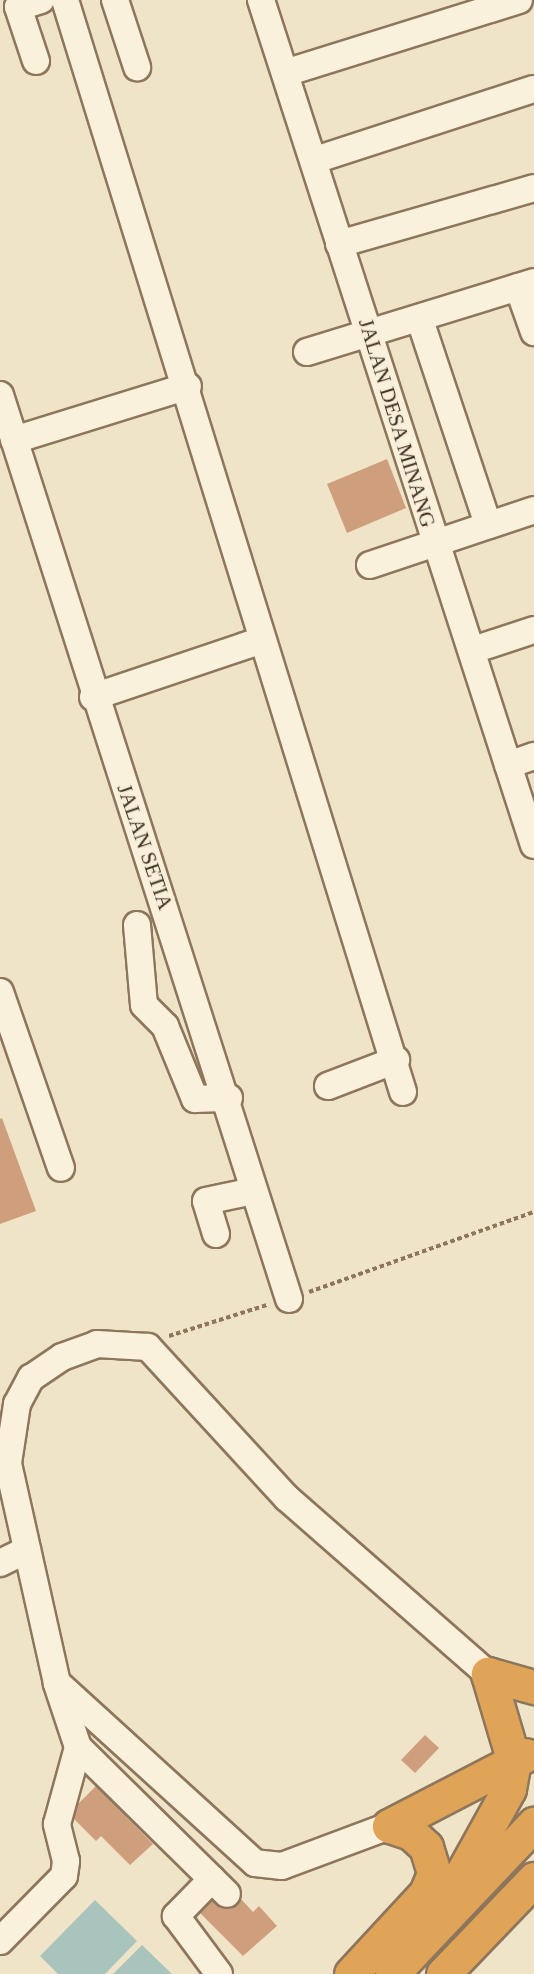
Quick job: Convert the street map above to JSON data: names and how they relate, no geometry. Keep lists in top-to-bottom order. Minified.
{"streets":{"street":["JALAN DESA MINANG","JALAN SETIA"]}}
